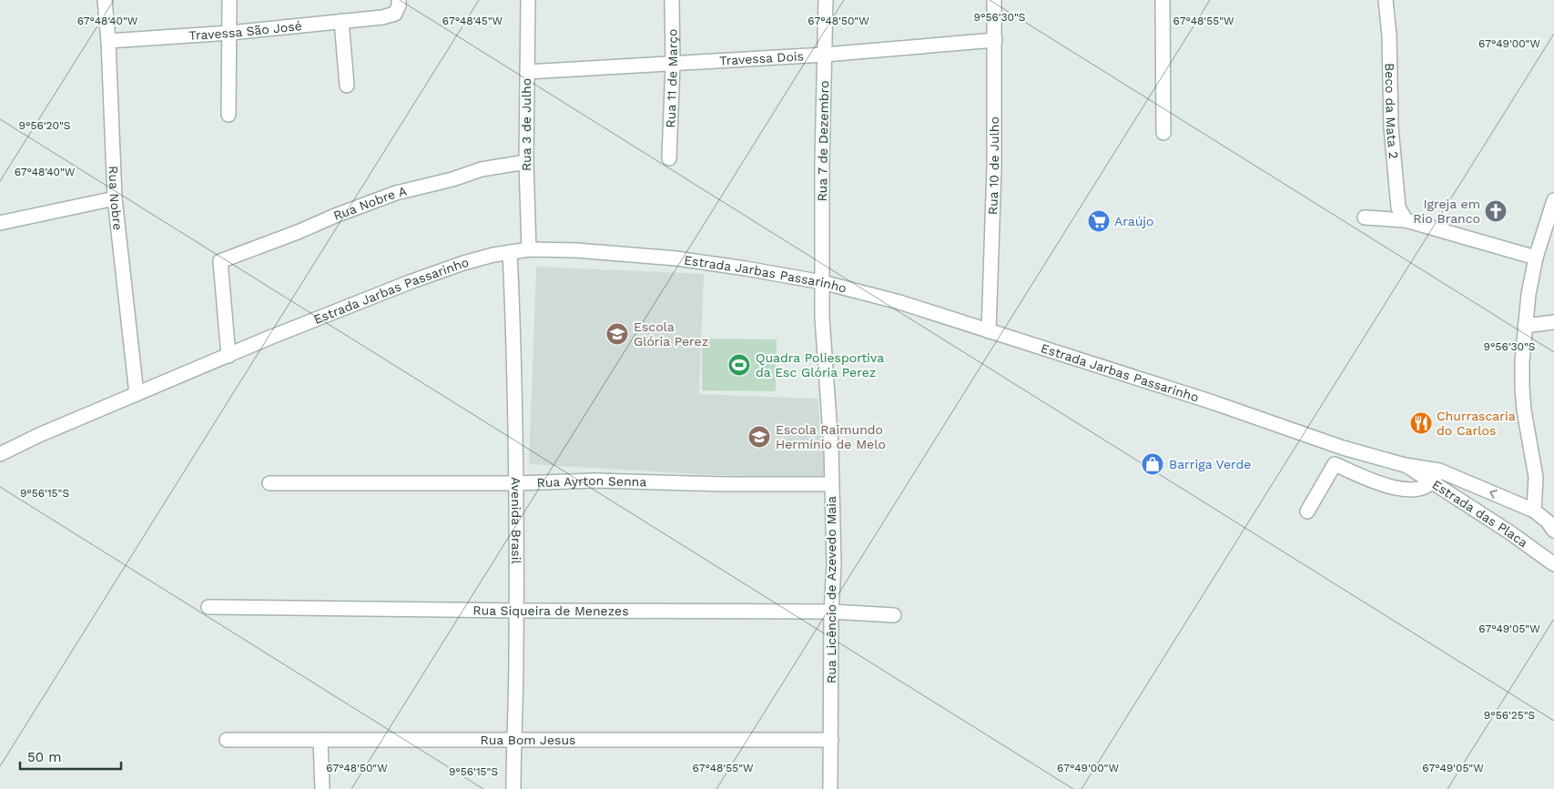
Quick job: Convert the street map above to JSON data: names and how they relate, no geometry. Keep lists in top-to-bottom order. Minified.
{"streets":{"street":["Travessa São José","Travessa Dois","Rua 11 de Março","Beco da Mata 2","Rua 3 de Julho","Rua 7 de Dezembro","Rua 10 de Julho","Rua Nobre","Rua Nobre A","Estrada Jarbas Passarinho","Rua Ayrton Senna","Estrada das Placa","Avenida Brasil","Rua Licêncio de Azevedo Maia","Rua Siqueira de Menezes","Rua Bom Jesus"]},"crossings":[["Travessa São José","Rua Nobre"],["Travessa Dois","Rua 11 de Março"],["Travessa Dois","Rua 3 de Julho"],["Travessa Dois","Rua 7 de Dezembro"],["Travessa Dois","Rua 10 de Julho"],["Rua 3 de Julho","Rua Nobre A"],["Rua 3 de Julho","Estrada Jarbas Passarinho"],["Rua 7 de Dezembro","Estrada Jarbas Passarinho"],["Rua 7 de Dezembro","Rua Licêncio de Azevedo Maia"],["Rua 10 de Julho","Estrada Jarbas Passarinho"],["Rua Nobre","Estrada Jarbas Passarinho"],["Rua Nobre A","Estrada Jarbas Passarinho"],["Estrada Jarbas Passarinho","Estrada das Placa"],["Estrada Jarbas Passarinho","Avenida Brasil"],["Estrada Jarbas Passarinho","Rua Licêncio de Azevedo Maia"],["Rua Ayrton Senna","Avenida Brasil"],["Rua Ayrton Senna","Rua Licêncio de Azevedo Maia"],["Avenida Brasil","Rua Siqueira de Menezes"],["Avenida Brasil","Rua Bom Jesus"],["Rua Licêncio de Azevedo Maia","Rua Siqueira de Menezes"],["Rua Licêncio de Azevedo Maia","Rua Bom Jesus"]],"places":{"church":["Igreja em Rio Branco"],"supermarket":["Araújo"],"school or university":["Escola Glória Perez","Escola Raimundo Hermínio de Melo"],"sports":["Quadra Poliesportiva da Esc Glória Perez"],"restaurant":["Churrascaria do Carlos"],"shop":["Barriga Verde"]},"scale_bar":"50 m","coordinates":["9°56'30\"S","67°48'40\"W","67°48'45\"W","67°48'50\"W","67°48'55\"W","67°49'00\"W","9°56'20\"S","9°56'15\"S","67°49'05\"W","9°56'25\"S"]}
